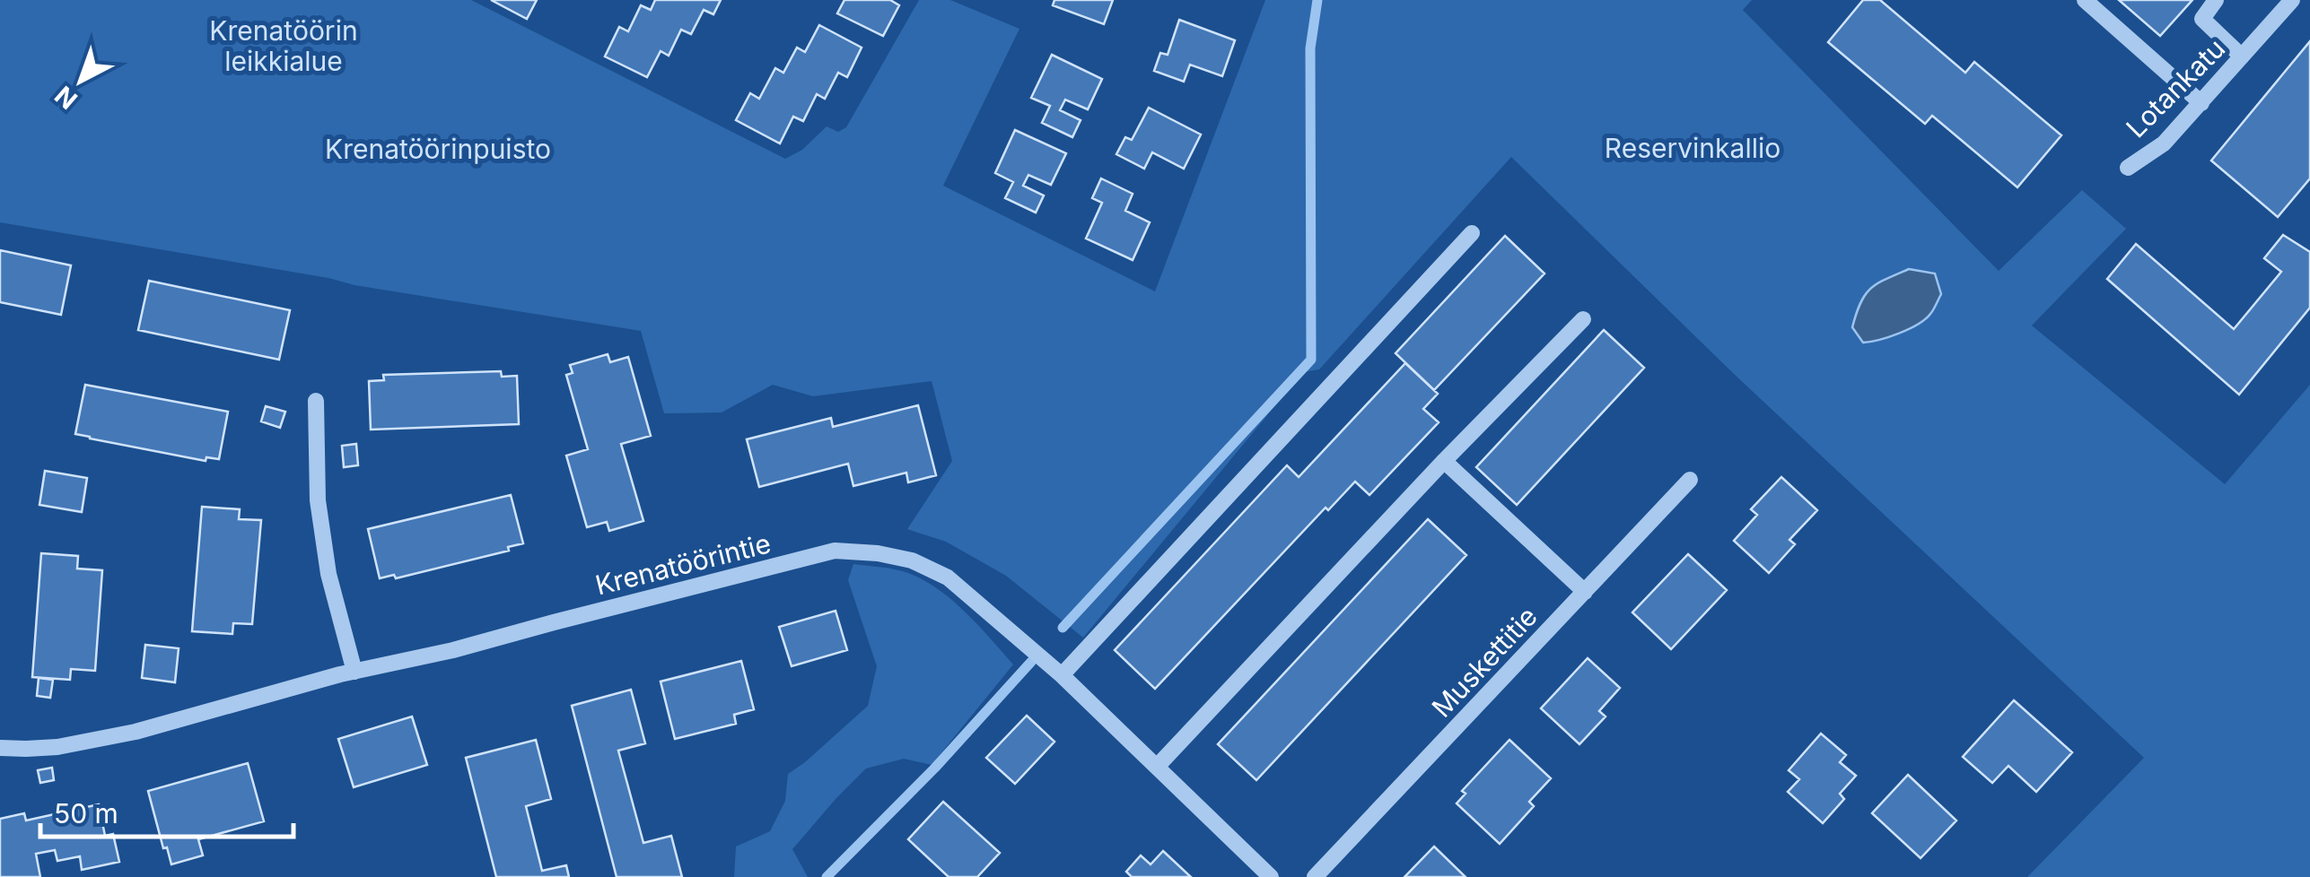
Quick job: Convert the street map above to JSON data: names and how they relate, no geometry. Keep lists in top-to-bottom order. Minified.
{"streets":{"street":["Lotankatu","Krenatöörintie","Muskettitie"]},"parks":["Krenatöörin leikkialue","Reservinkallio","Krenatöörinpuisto"],"scale_bar":"50 m","north":"bottom left"}
